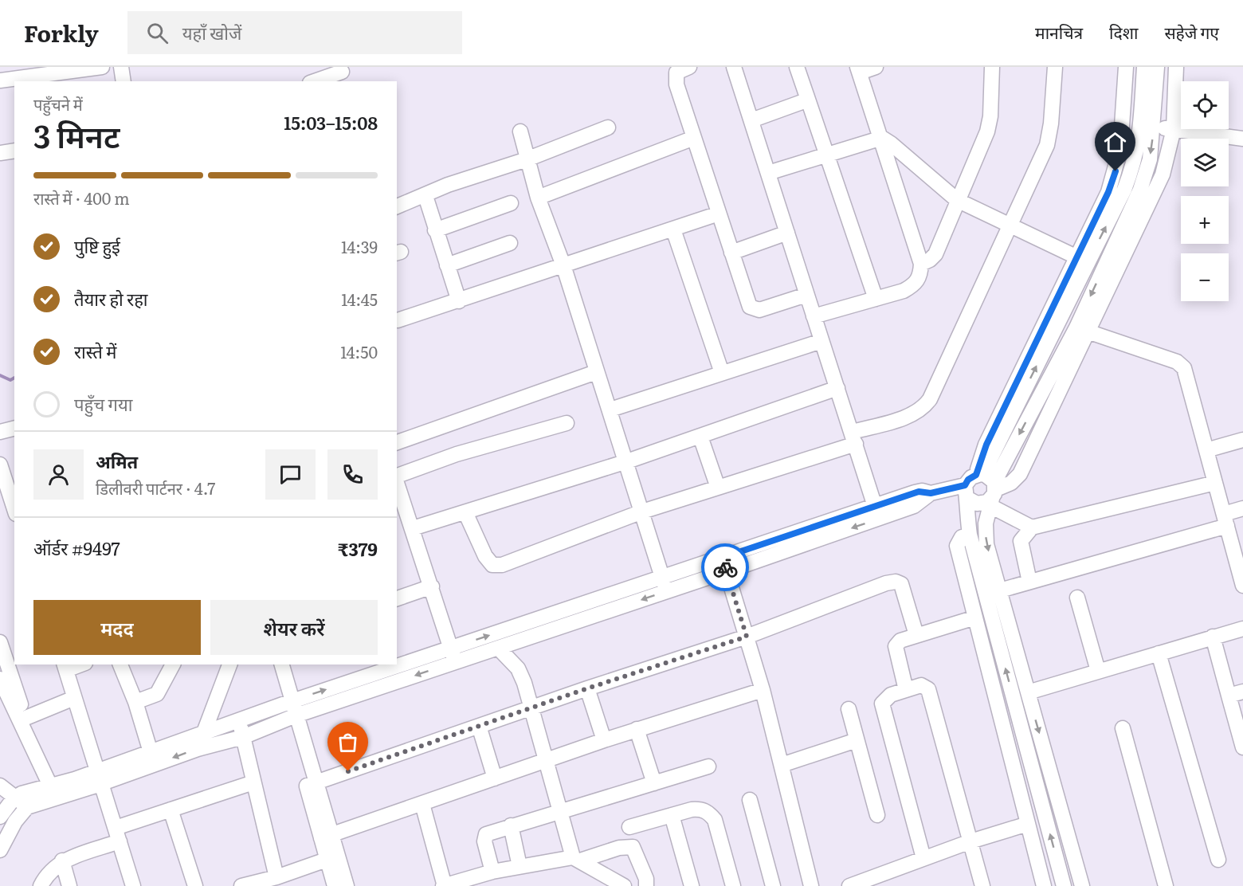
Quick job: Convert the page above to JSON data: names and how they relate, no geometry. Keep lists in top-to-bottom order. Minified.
{"page":{"header":"Forkly","search":"यहाँ खोजें","nav":["मानचित्र","दिशा","सहेजे गए"],"map_buttons":["+","−"],"heading":["3 मिनट","पहुँचने में","15:03–15:08"],"panel":["अमित","डिलीवरी पार्टनर · 4.7","ऑर्डर #9497","₹379"],"bar":"रास्ते में · 400 m","list":[["पुष्टि हुई","14:39"],["तैयार हो रहा","14:45"],["रास्ते में","14:50"],"पहुँच गया"],"buttons":["मदद","शेयर करें"]}}
